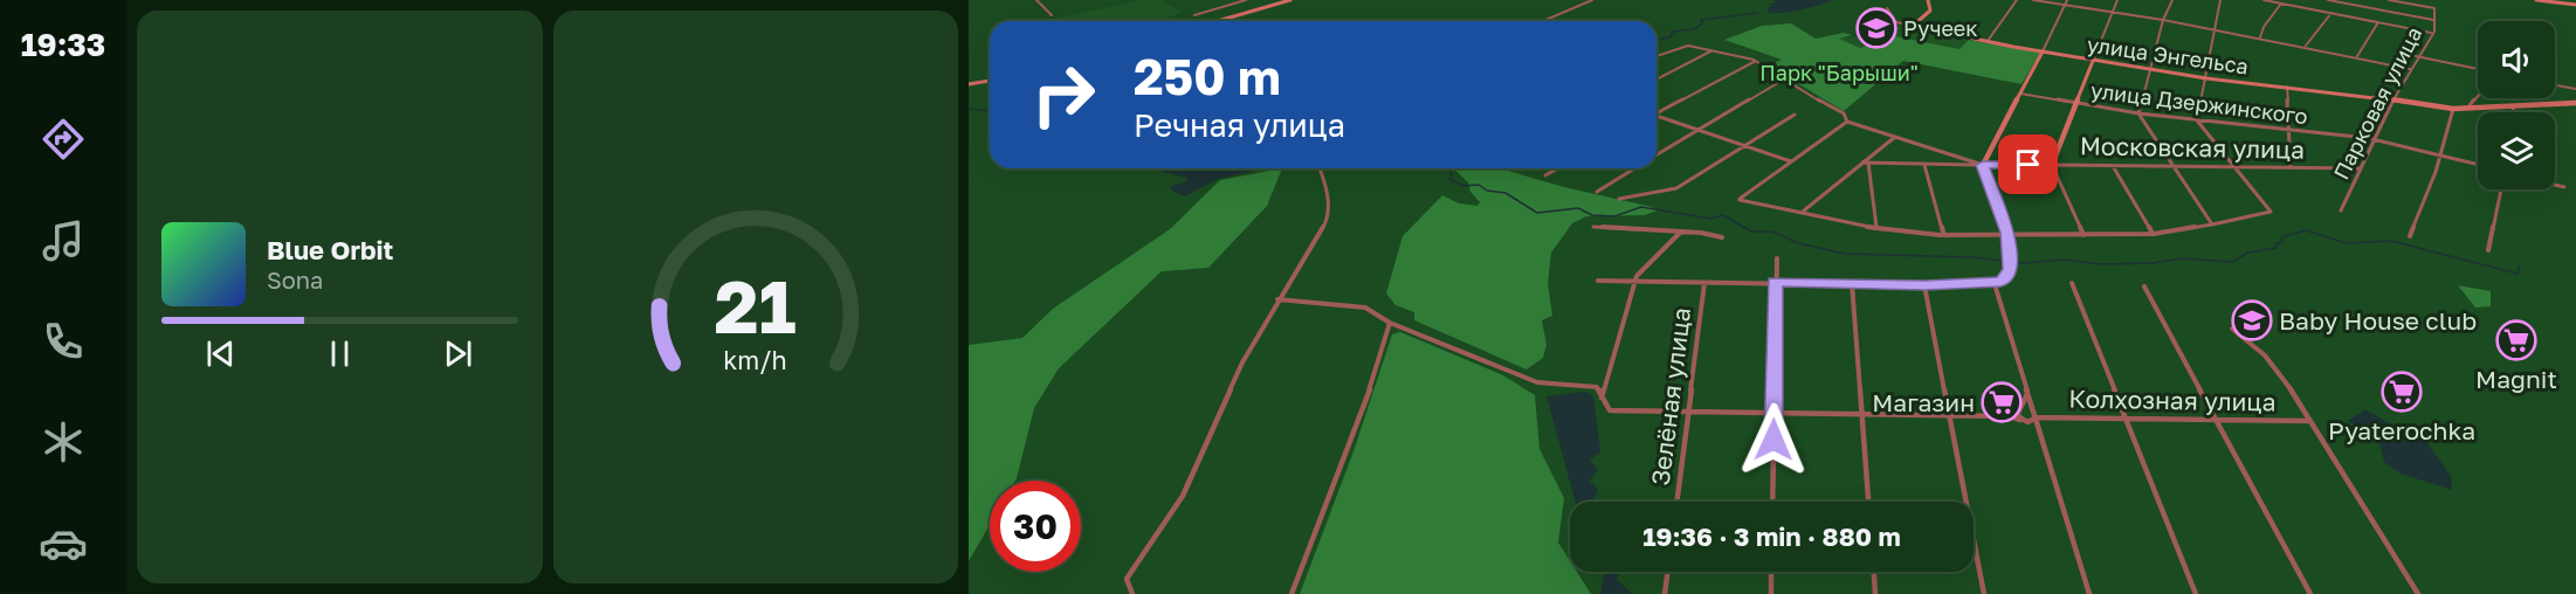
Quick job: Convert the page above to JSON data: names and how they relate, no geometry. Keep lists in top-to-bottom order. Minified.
{"streets":{"street":["улица Энгельса","улица Дзержинского","Парковая улица","Московская улица","Зелёная улица","Колхозная улица"]},"crossings":[["улица Энгельса","Парковая улица"],["улица Дзержинского","Парковая улица"],["Парковая улица","Московская улица"]],"parks":["Парк \"Барыши\""],"places":{"school or university":["Ручеек","Baby House club"],"supermarket":["Magnit","Pyaterochka","Магазин"]},"page":{"tabs":"19:33","turn":["250 m","Речная улица"],"song":["Blue Orbit","Sona"],"limit":"30","trip":"19:36 · 3 min · 880 m","gauge":["21","km/h"]}}
